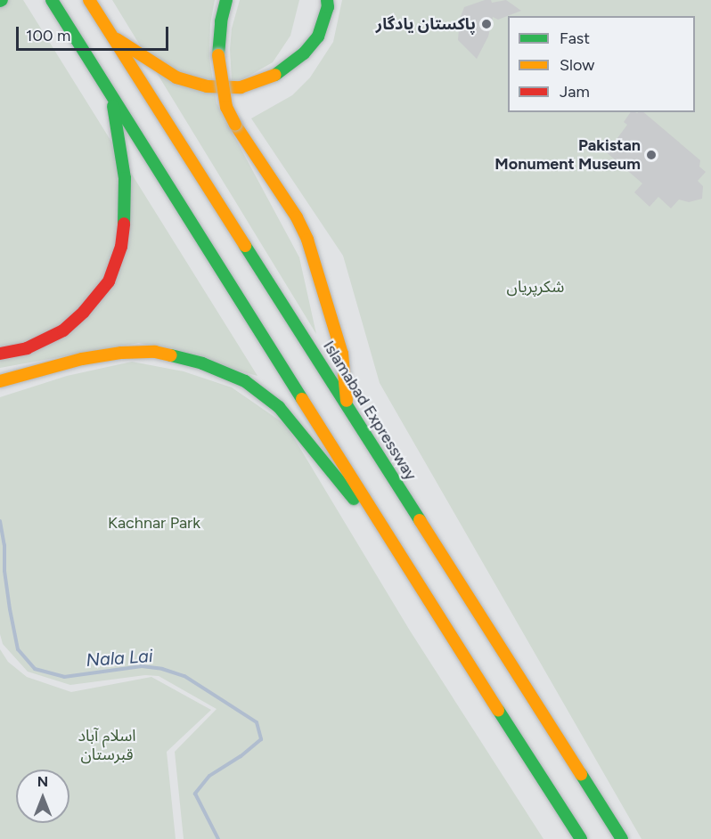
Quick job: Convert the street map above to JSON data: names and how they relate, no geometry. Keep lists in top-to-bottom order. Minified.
{"streets":{"highway":["Islamabad Expressway"]},"water":["Nala Lai"],"parks":["شکرپریاں","Kachnar Park","اسلام آباد قبرستان"],"places":["پاکستان یادگار","Pakistan Monument Museum"],"legend":["Fast","Slow","Jam"],"scale_bar":"100 m","north":"top"}
